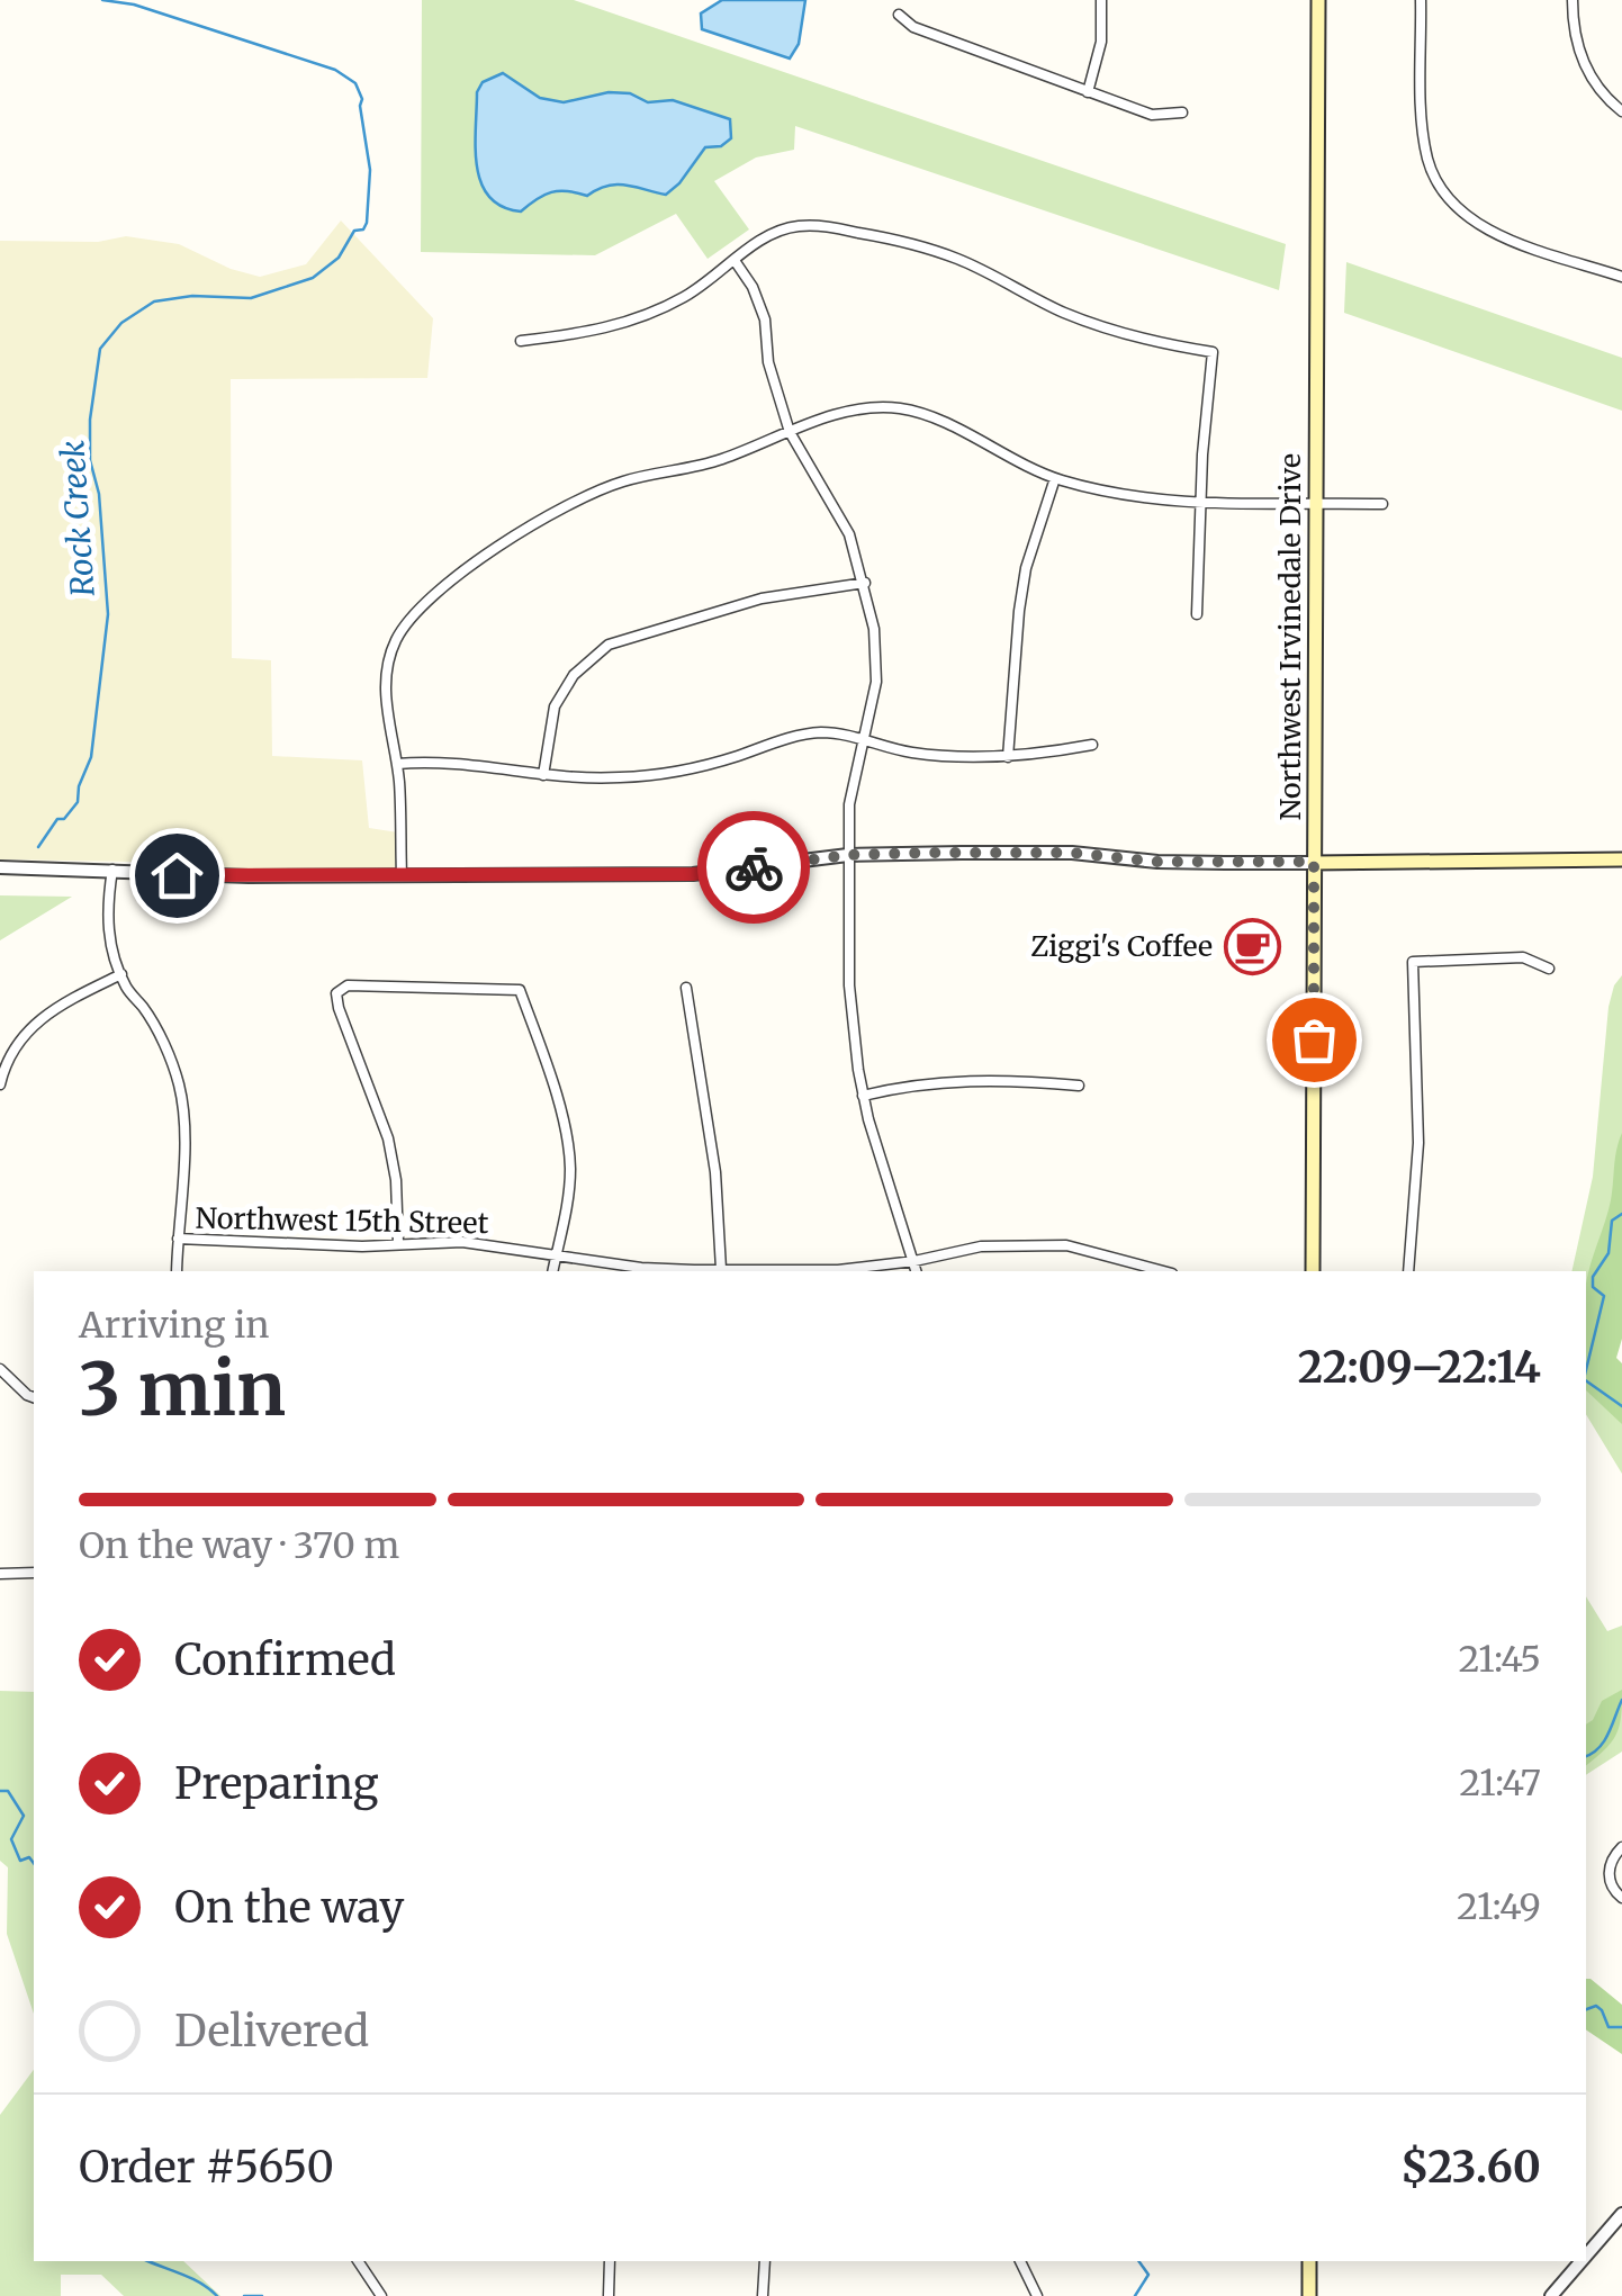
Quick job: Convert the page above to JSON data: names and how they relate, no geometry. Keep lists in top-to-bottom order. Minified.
{"streets":{"main road":["Northwest Irvinedale Drive"],"street":["Northwest 15th Street"]},"water":["Rock Creek"],"places":{"cafe":["Ziggi's Coffee"]},"page":{"heading":["3 min","Arriving in","22:09–22:14"],"panel":["Order #5650","$23.60"],"bar":"On the way · 370 m","list":[["Confirmed","21:45"],["Preparing","21:47"],["On the way","21:49"],"Delivered"]}}
